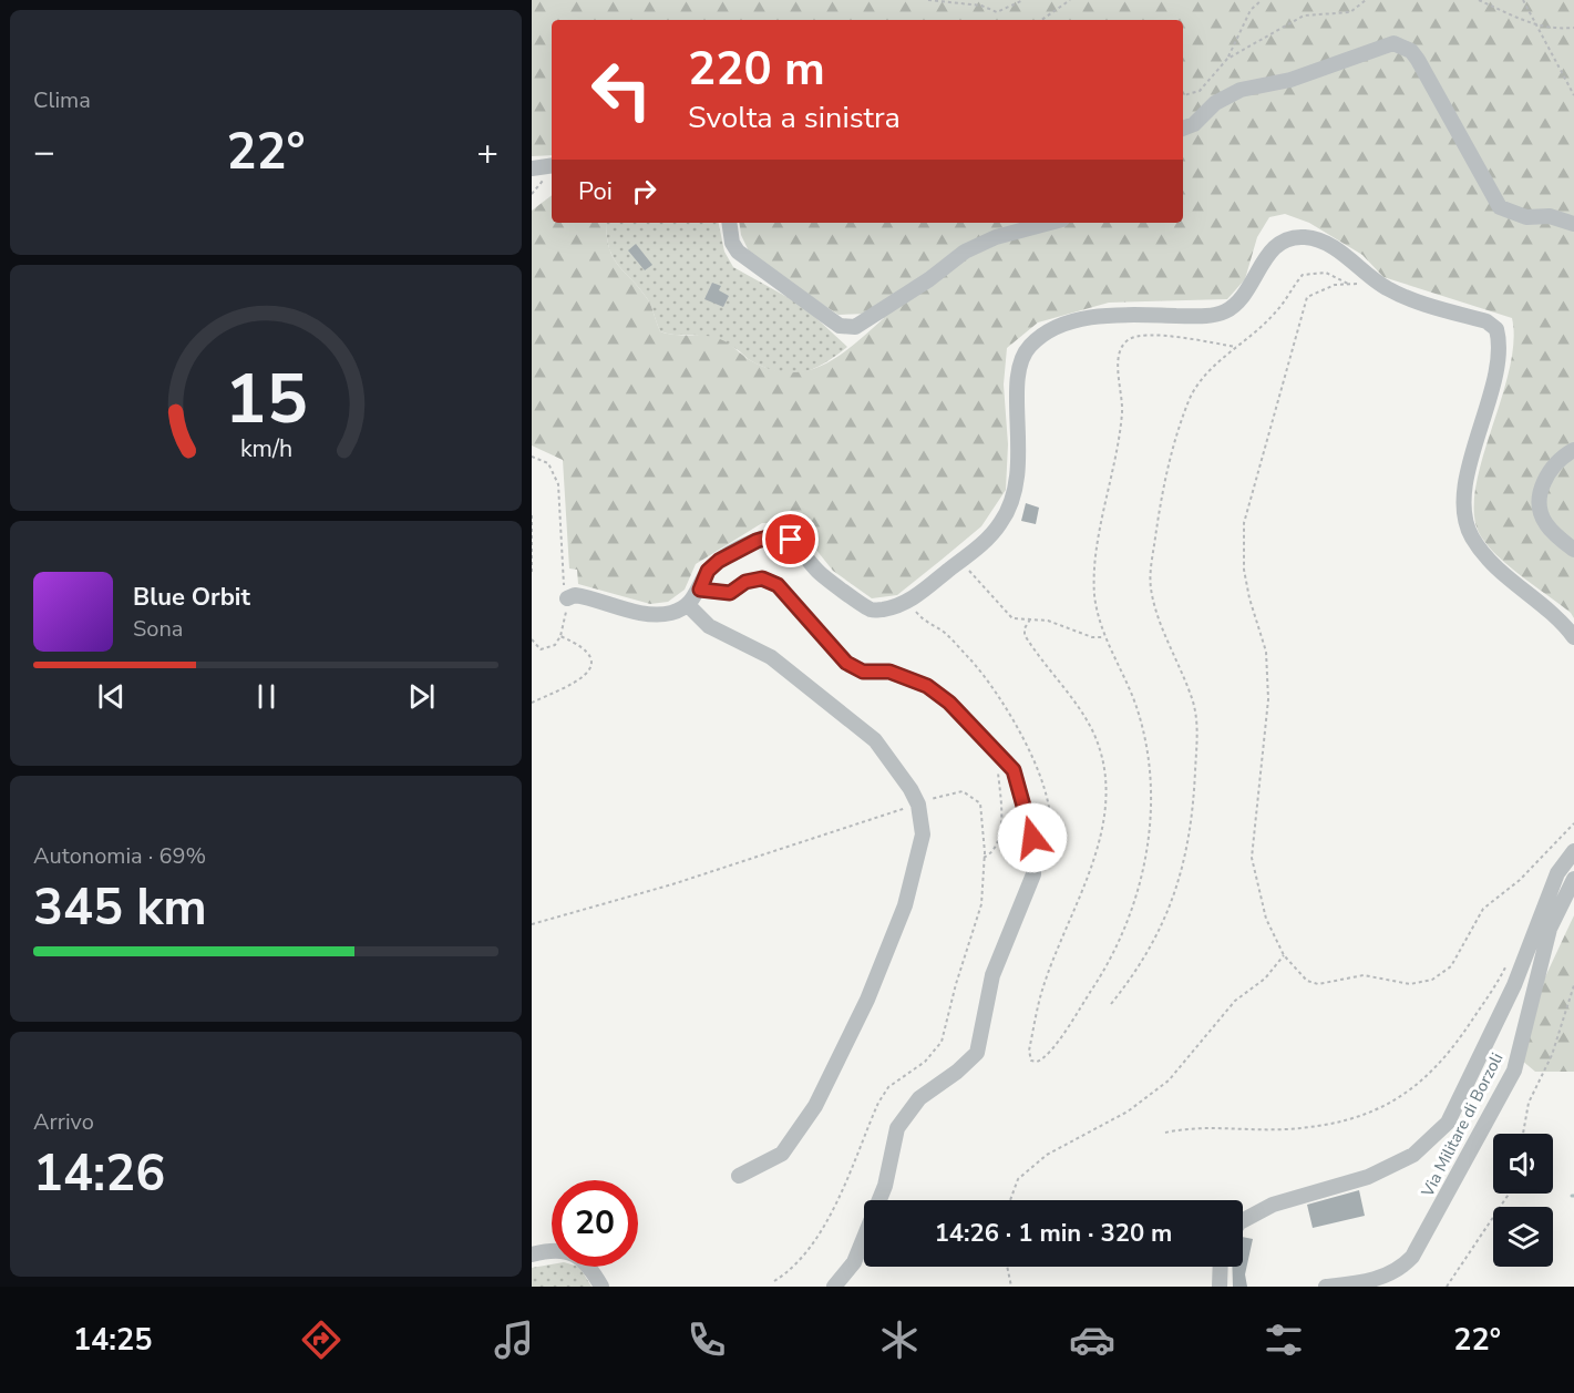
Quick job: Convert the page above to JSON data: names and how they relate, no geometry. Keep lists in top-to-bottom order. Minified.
{"streets":{"street":["Via Militare di Borzoli"]},"page":{"tile":["Clima",["Autonomia · 69%","345 km"],["Arrivo","14:26"]],"turn":["220 m","Svolta a sinistra"],"heat":["−","22°","+"],"then":"Poi","song":["Blue Orbit","Sona"],"limit":"20","trip":"14:26 · 1 min · 320 m","tabs":["14:25","22°"],"gauge":["15","km/h"]}}
